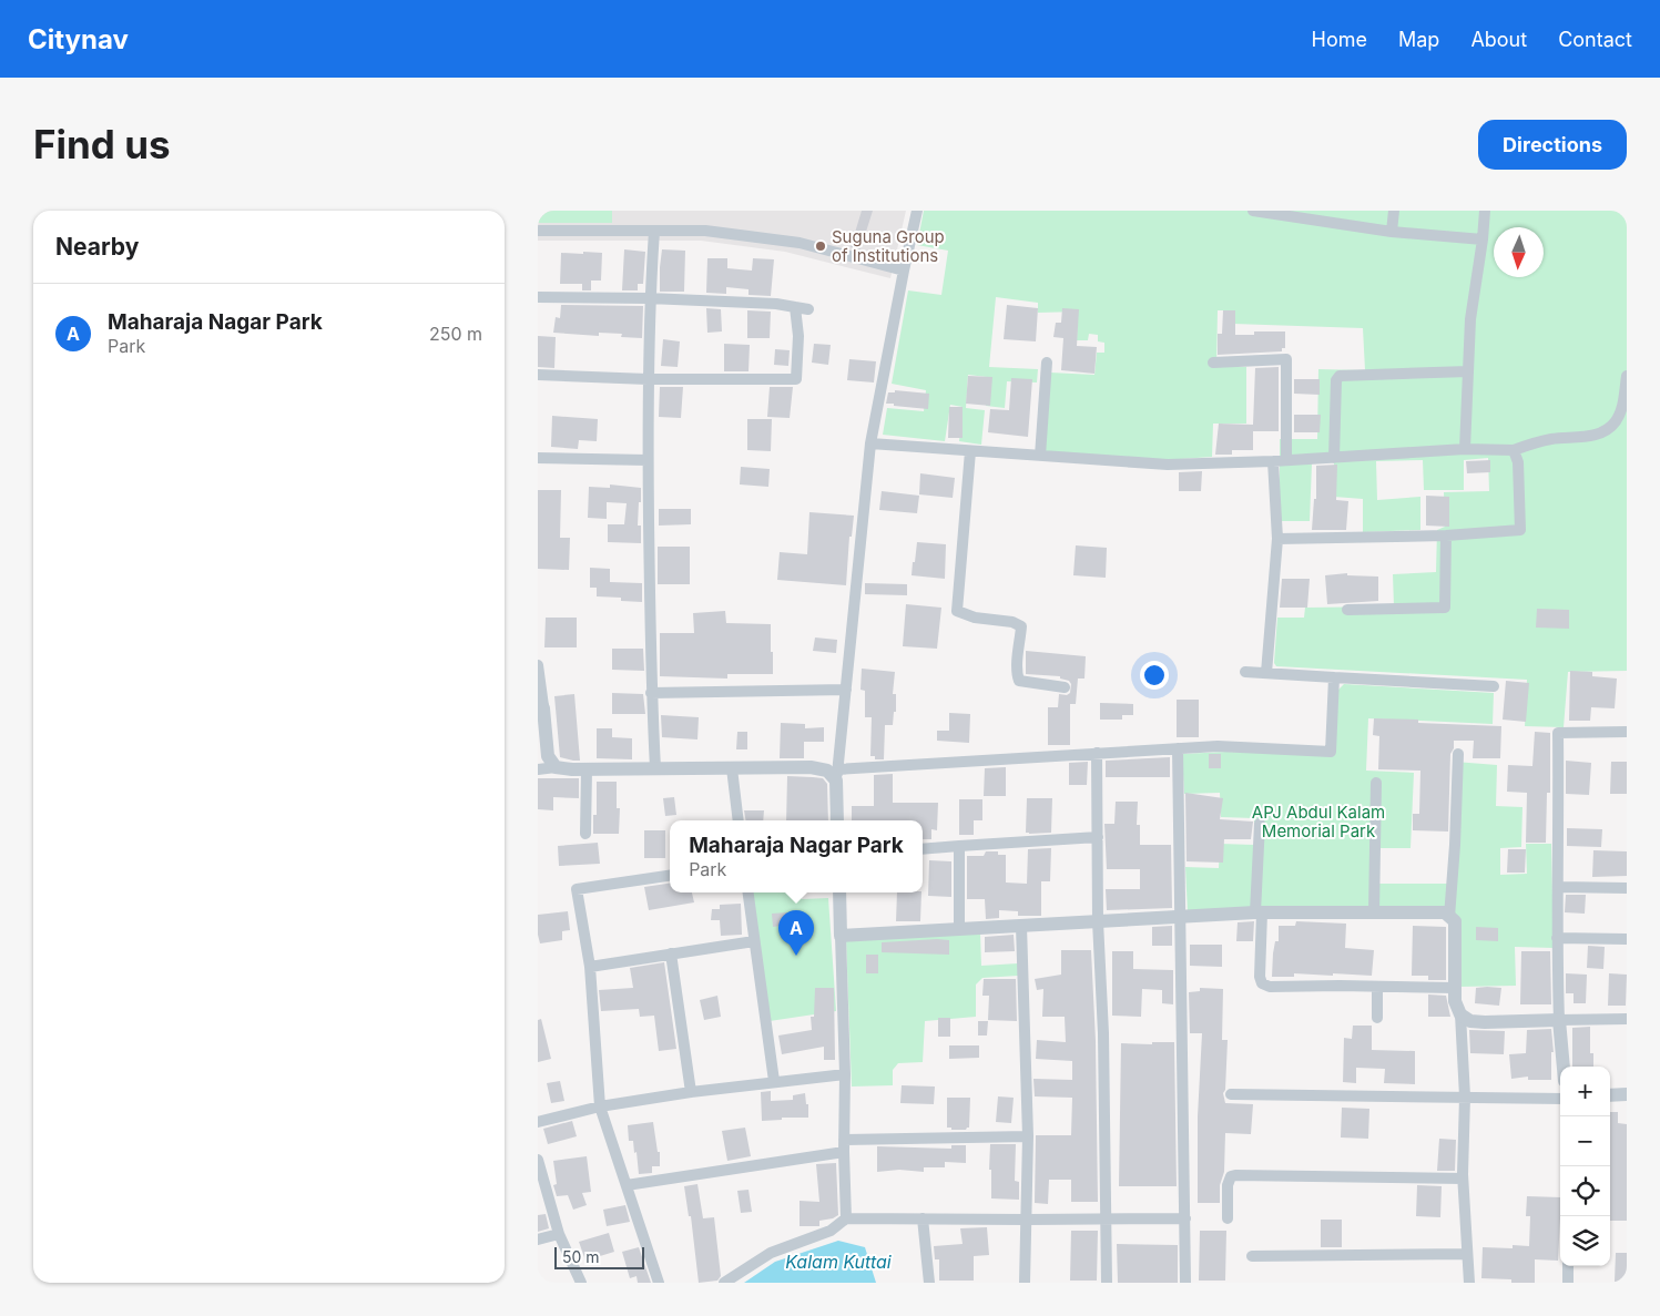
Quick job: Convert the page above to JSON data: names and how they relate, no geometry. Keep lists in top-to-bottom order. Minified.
{"water":["Kalam Kuttai"],"parks":["APJ Abdul Kalam Memorial Park"],"places":["Suguna Group of Institutions"],"scale_bar":"50 m","north":"bottom","page":{"header":"Citynav","nav":["Home","Map","About","Contact"],"buttons":"Directions","title":"Find us","heading":"Nearby","list":[{"mark":"A","name":"Maharaja Nagar Park","note":"Park","value":"250 m"}],"popup":["Maharaja Nagar Park","Park"],"pins":"A","map_buttons":["+","−"],"scale":"50 m"}}
